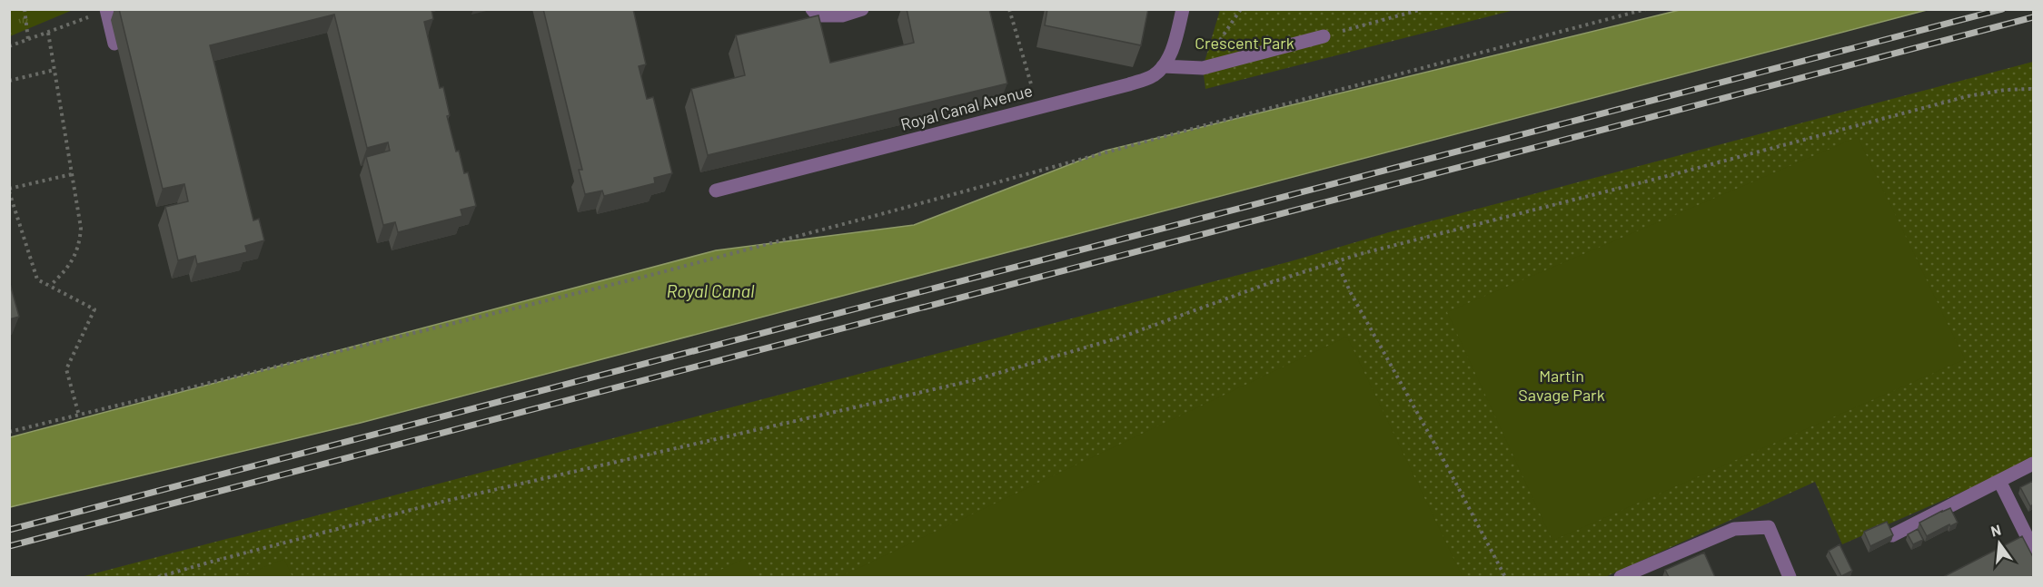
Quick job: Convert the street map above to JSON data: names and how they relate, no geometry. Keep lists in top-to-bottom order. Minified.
{"streets":{"street":["Royal Canal Avenue"]},"water":["Royal Canal"],"parks":["Crescent Park","Martin Savage Park"],"north":"top"}
